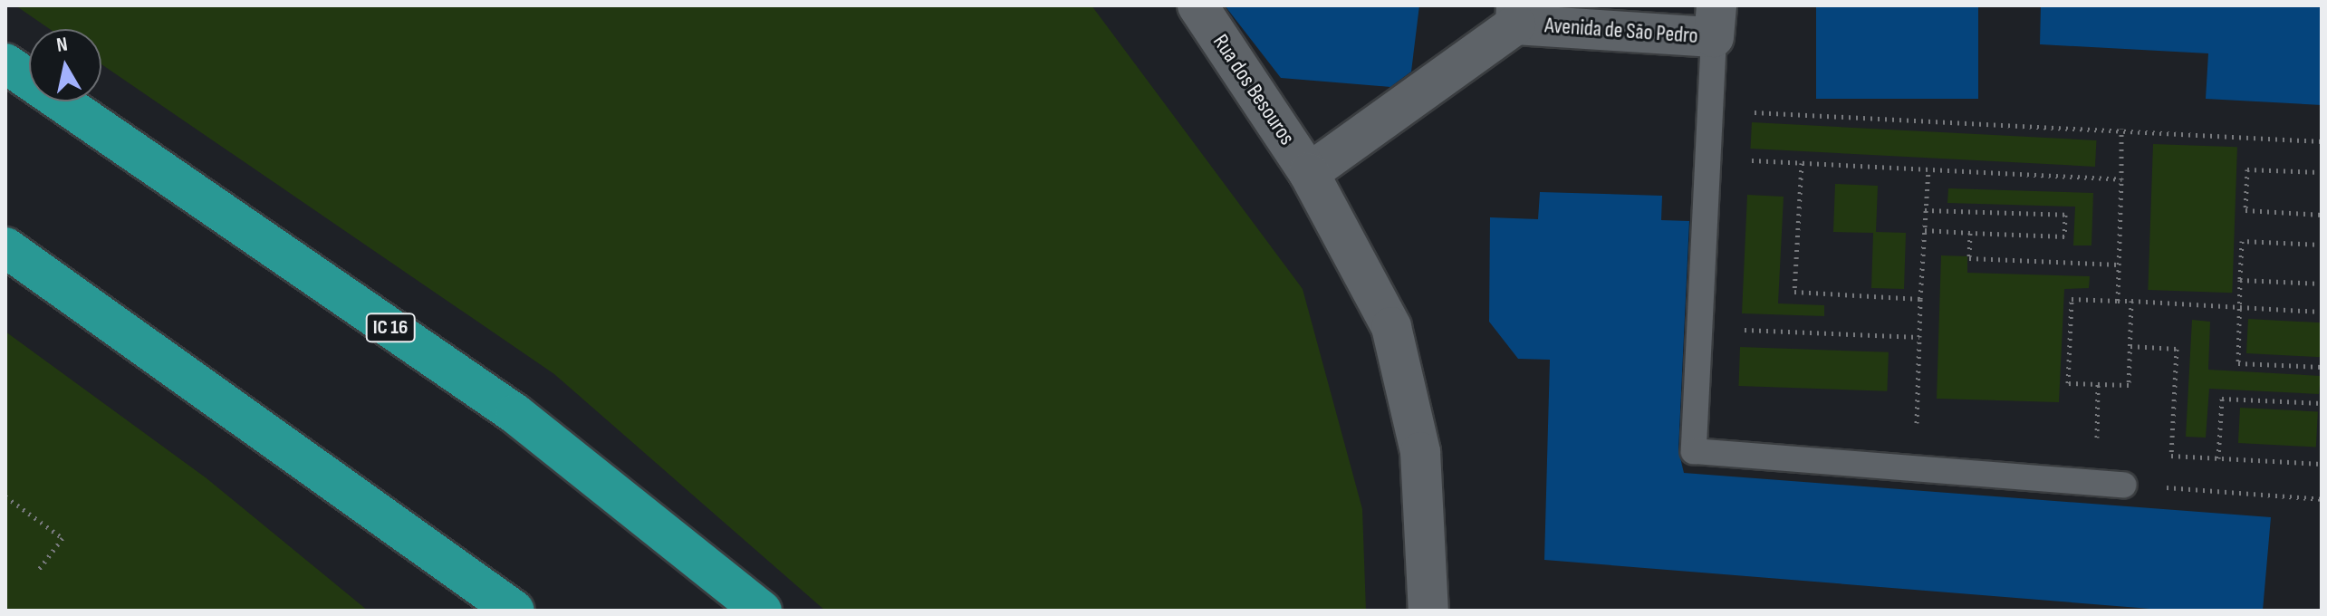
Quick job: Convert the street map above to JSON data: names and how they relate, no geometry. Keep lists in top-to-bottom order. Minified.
{"streets":{"highway":["IC 16"],"street":["Avenida de São Pedro","Rua dos Besouros"]},"north":"top"}
